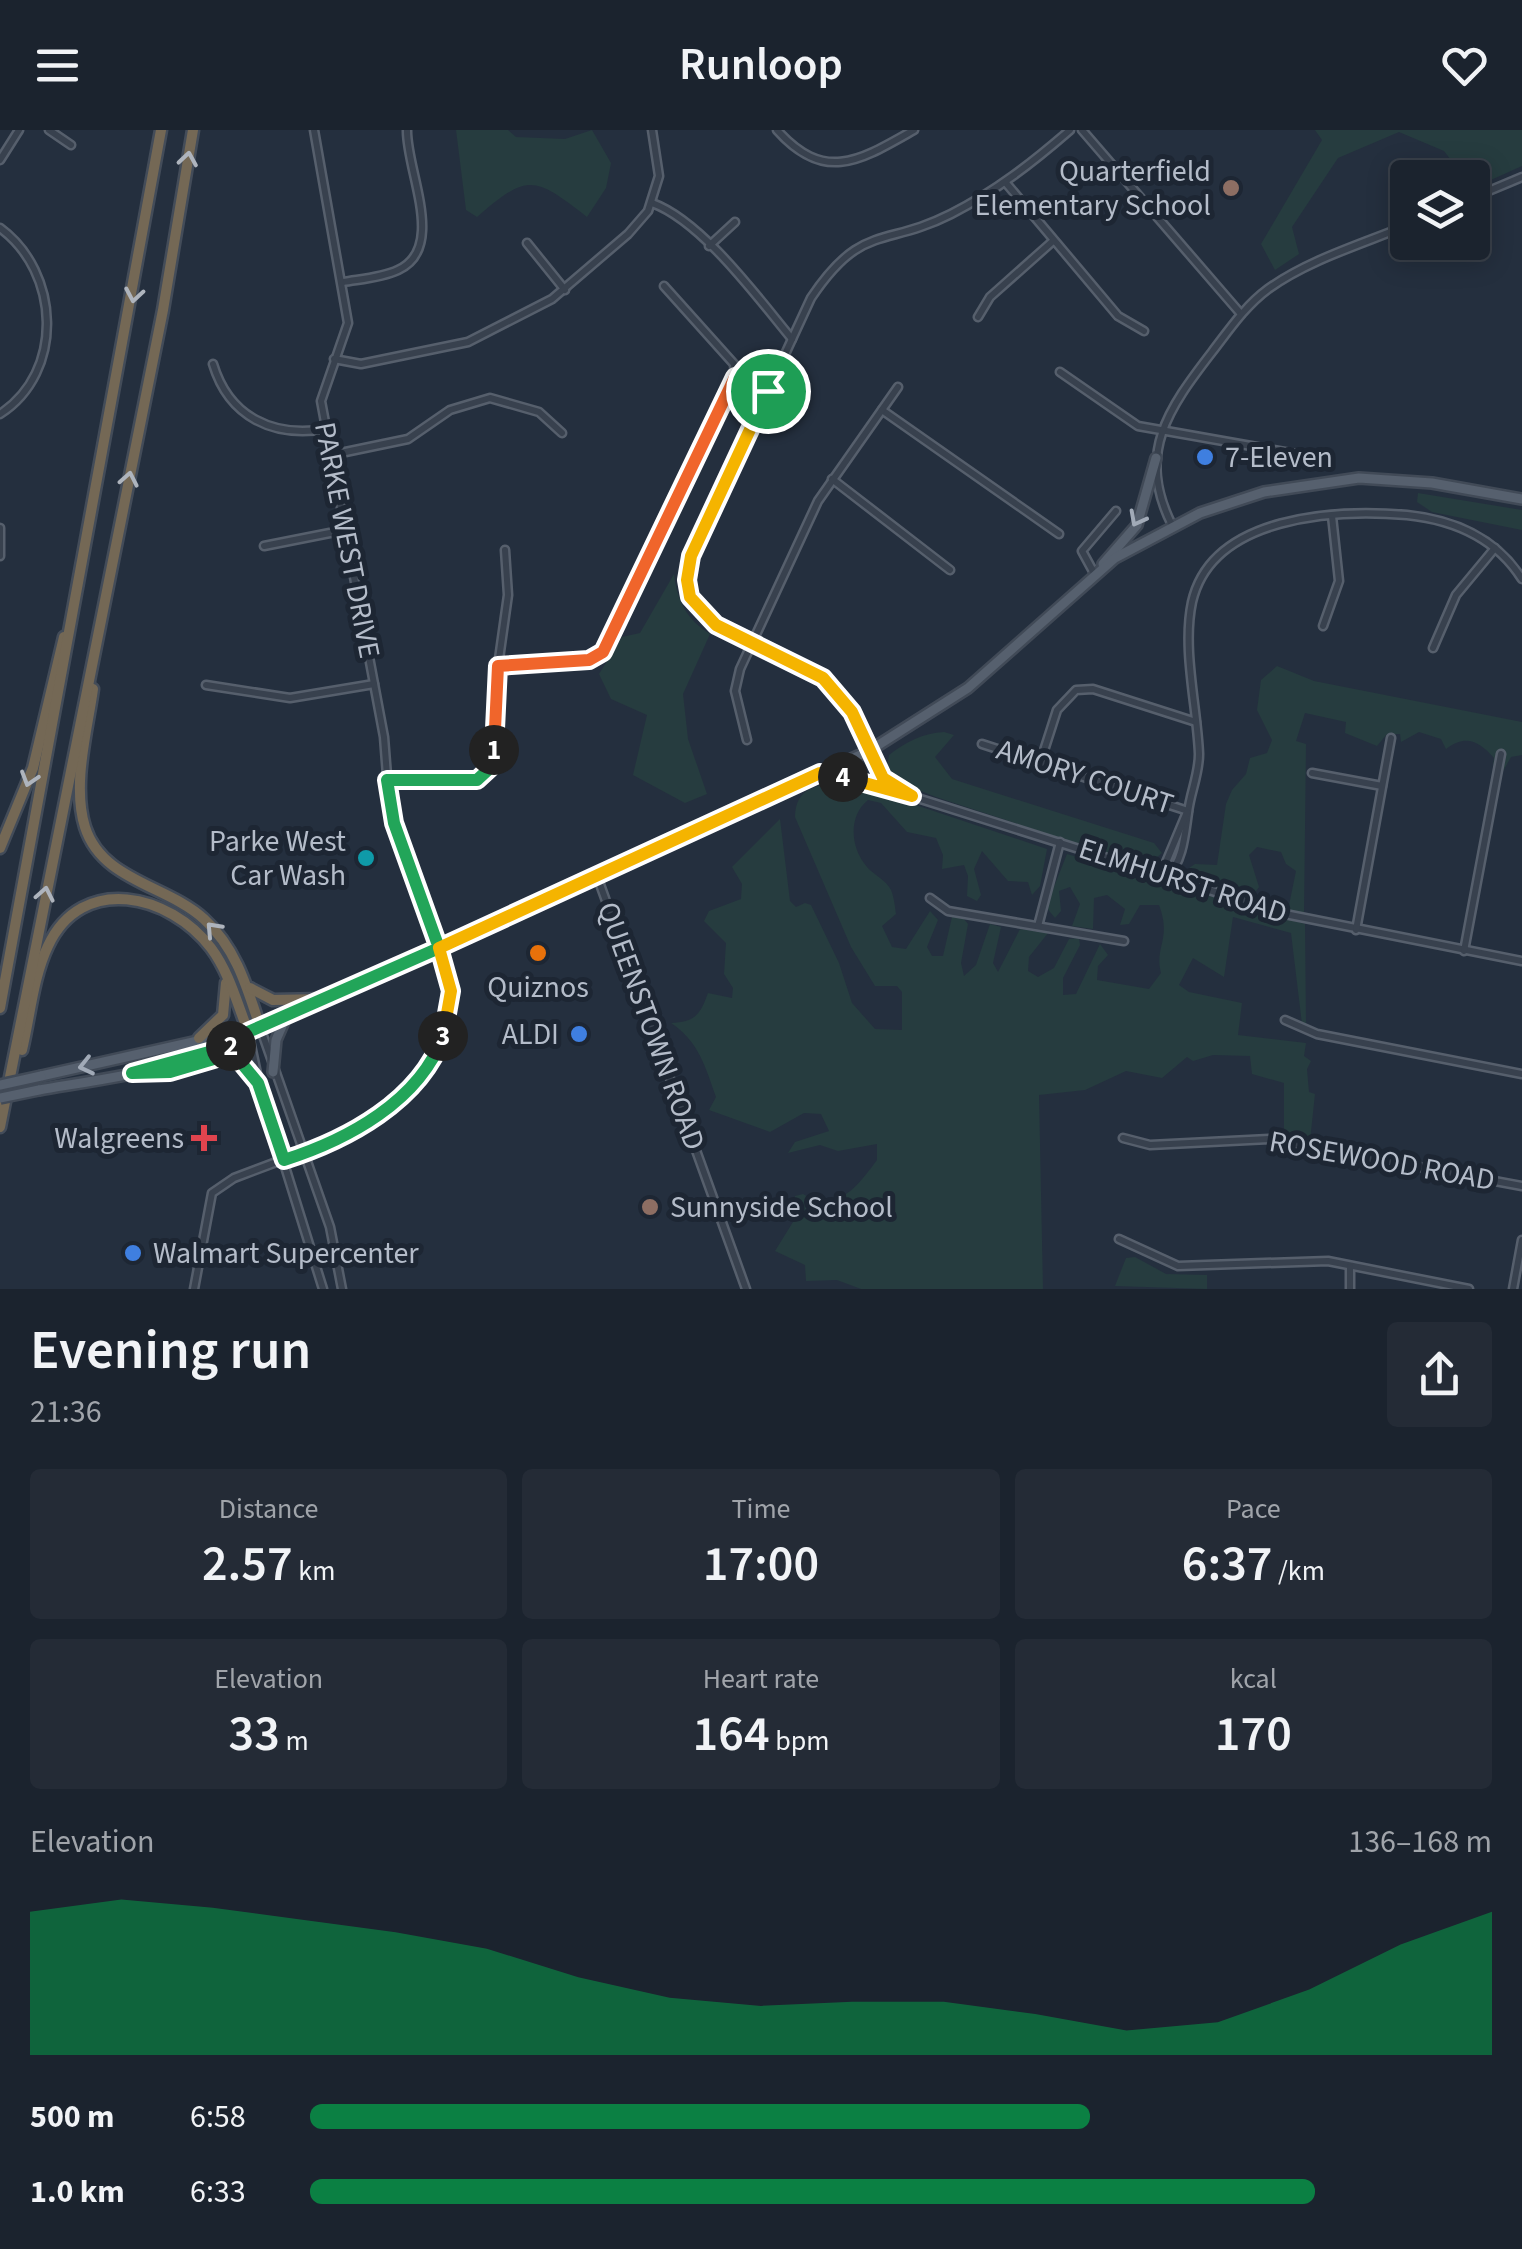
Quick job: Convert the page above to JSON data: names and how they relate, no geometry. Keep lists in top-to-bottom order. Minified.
{"streets":{"street":["PARKE WEST DRIVE","AMORY COURT","ELMHURST ROAD","QUEENSTOWN ROAD","ROSEWOOD ROAD"]},"places":{"other":["Quarterfield Elementary School","7-Eleven","Parke West Car Wash","Quiznos","ALDI","Sunnyside School","Walmart Supercenter"],"health":["Walgreens"]},"page":{"header":"Runloop","pins":["1","4","3","2"],"heading":["Evening run","21:36"],"stats":[["Distance","2.57 km"],["Time","17:00"],["Pace","6:37 /km"],["Elevation","33 m"],["Heart rate","164 bpm"],["kcal","170"]],"chart":["Elevation","136–168 m"],"list":[{"name":"500 m","note":"6:58"},{"name":"1.0 km","note":"6:33"}]}}
